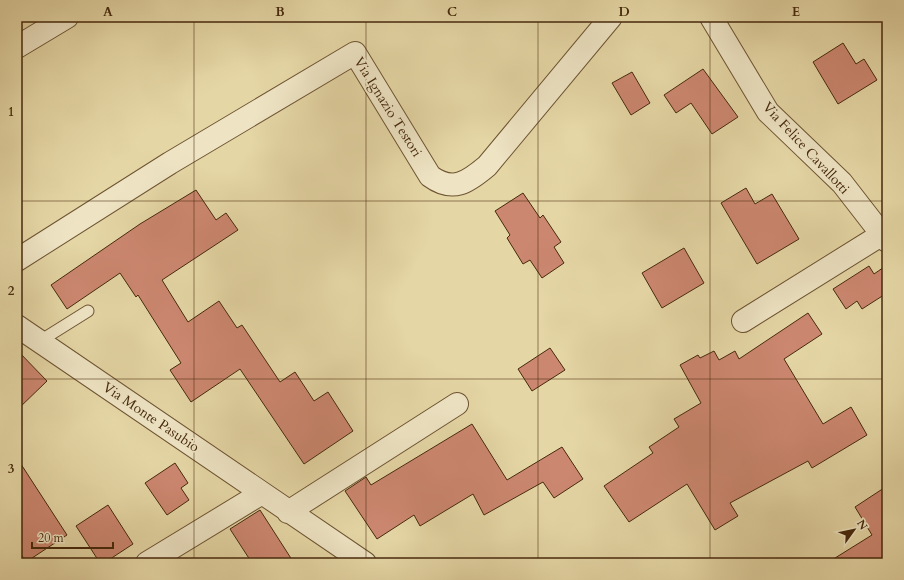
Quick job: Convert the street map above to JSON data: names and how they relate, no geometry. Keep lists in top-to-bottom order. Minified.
{"streets":{"street":["Via Ignazio Testori","Via Felice Cavallotti","Via Monte Pasubio"]},"scale_bar":"20 m","north":"top right","grid":{"columns":["A","B","C","D","E"],"rows":["1","2","3"]}}
